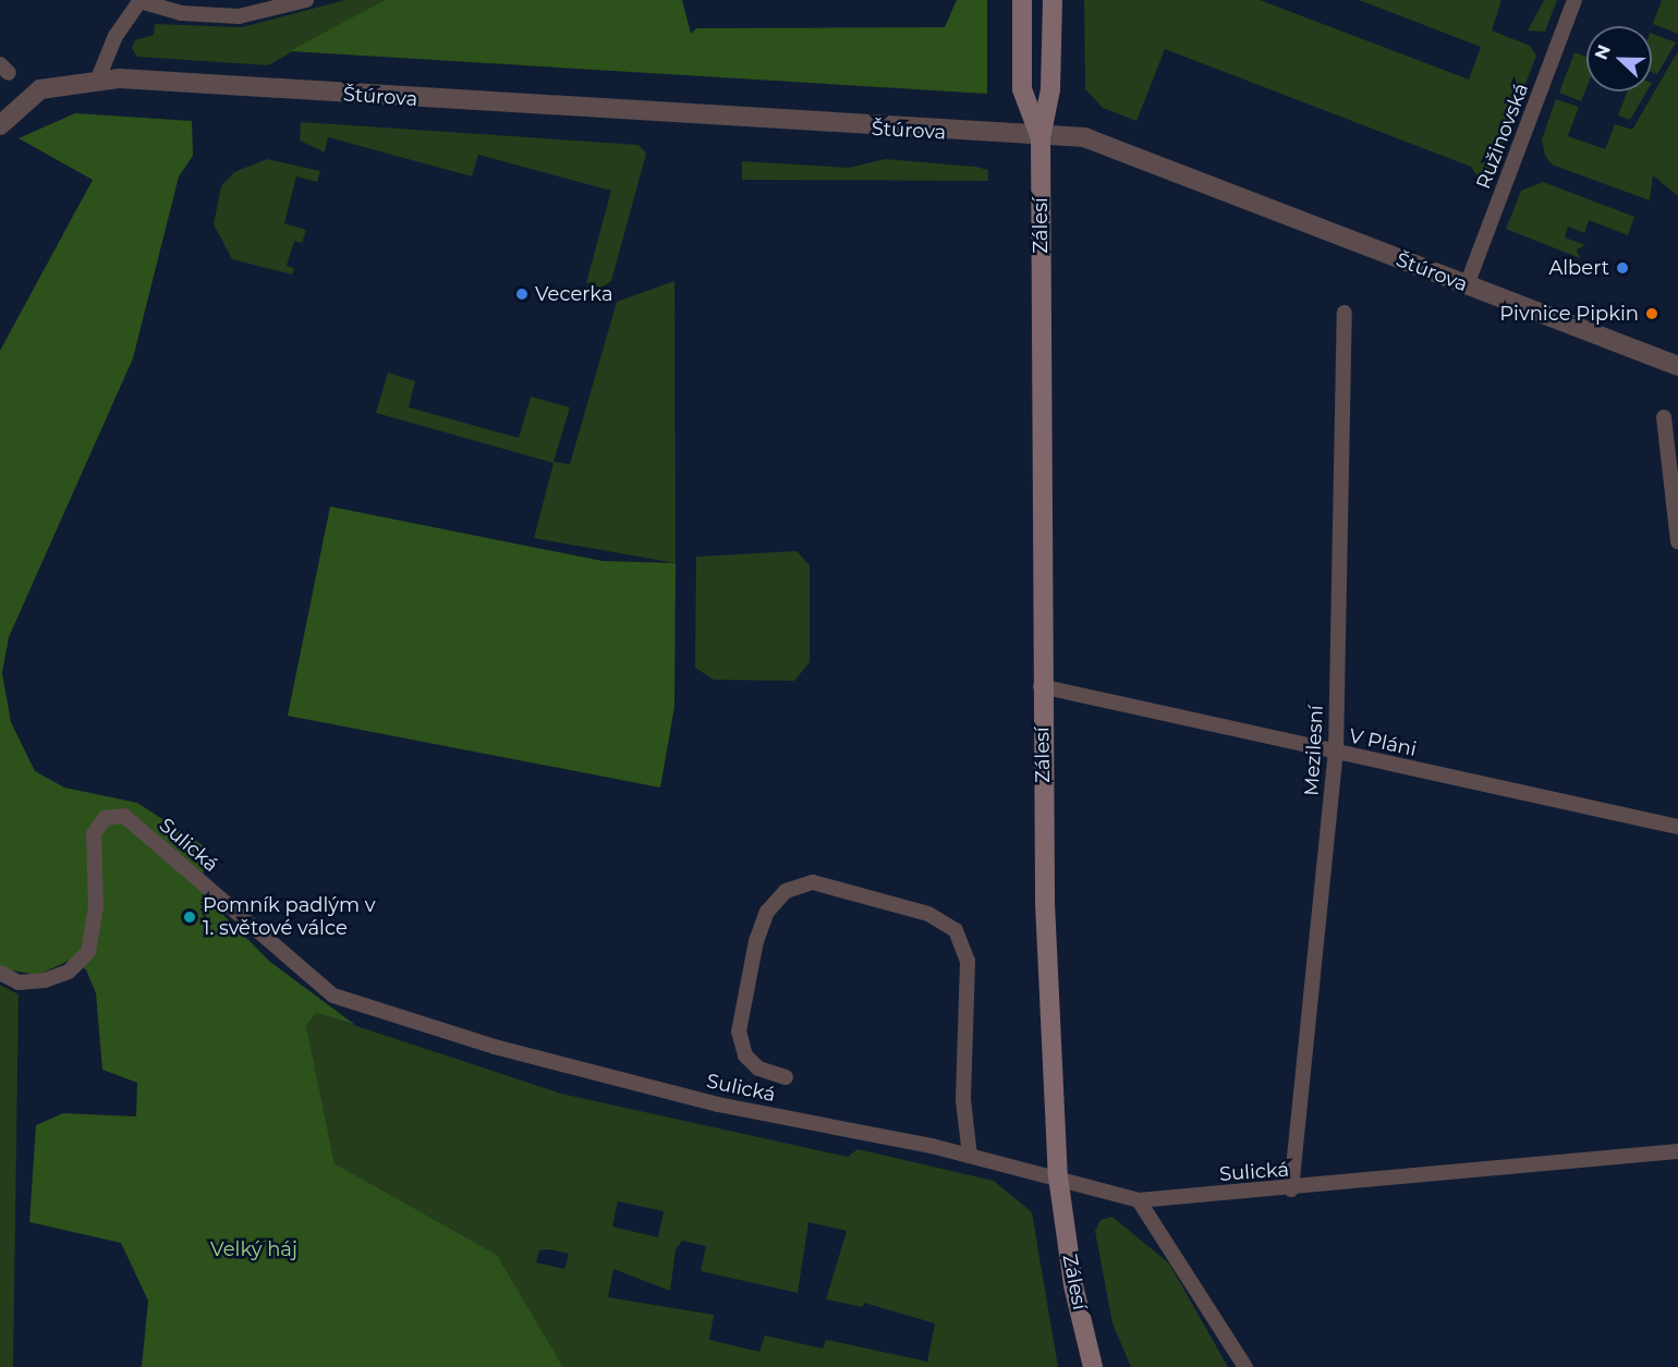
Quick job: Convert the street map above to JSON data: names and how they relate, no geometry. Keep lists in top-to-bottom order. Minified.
{"streets":{"main road":["Zálesí"],"street":["Štúrova","Ružinovská","V Pláni","Mezilesní","Sulická"]},"crossings":[["Štúrova","Ružinovská"],["Štúrova","Zálesí"],["Zálesí","V Pláni"],["Zálesí","Sulická"],["V Pláni","Mezilesní"],["Mezilesní","Sulická"]],"parks":["Velký háj"],"places":["Albert","Vecerka","Pivnice Pipkin","Pomník padlým v 1. světové válce"],"north":"left"}
